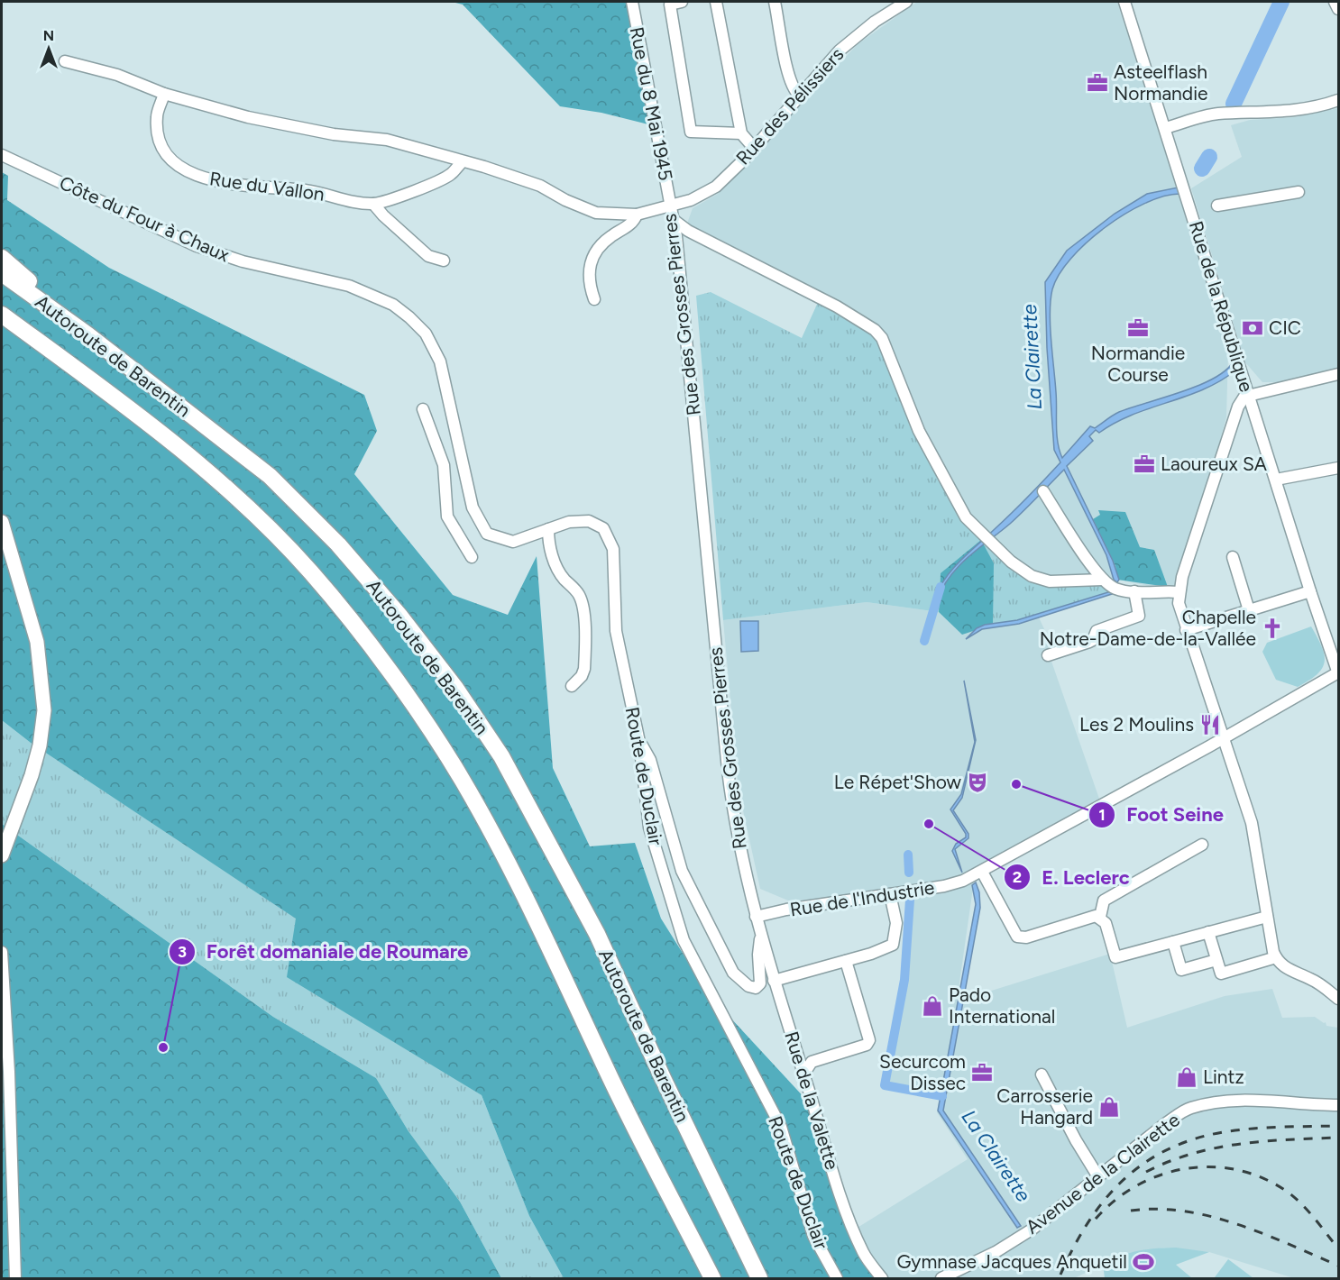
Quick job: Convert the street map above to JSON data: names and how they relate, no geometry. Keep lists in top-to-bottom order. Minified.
{"streets":{"highway":["Autoroute de Barentin"],"street":["Rue du 8 Mai 1945","Rue des Pélissiers","Rue du Vallon","Côte du Four à Chaux","Rue de la République","Rue des Grosses Pierres","Route de Duclair","Rue de l'Industrie","Rue de la Valette","Avenue de la Clairette"]},"crossings":[["Rue du 8 Mai 1945","Rue des Pélissiers"],["Rue du 8 Mai 1945","Rue des Grosses Pierres"],["Rue des Pélissiers","Rue des Grosses Pierres"],["Rue du Vallon","Rue des Grosses Pierres"],["Côte du Four à Chaux","Route de Duclair"],["Rue de la République","Rue de l'Industrie"],["Rue des Grosses Pierres","Rue de l'Industrie"],["Rue des Grosses Pierres","Rue de la Valette"],["Rue de l'Industrie","Rue de la Valette"]],"water":["La Clairette"],"places":{"office":["Asteelflash Normandie","Normandie Course","Laoureux SA","Securcom Dissec"],"bank":["CIC"],"church":["Chapelle Notre-Dame-de-la-Vallée"],"restaurant":["Les 2 Moulins"],"theatre":["Le Répet'Show"],"other":["Foot Seine","E. Leclerc","Forêt domaniale de Roumare"],"shop":["Pado International","Lintz","Carrosserie Hangard"],"sports":["Gymnase Jacques Anquetil"]},"north":"top"}
